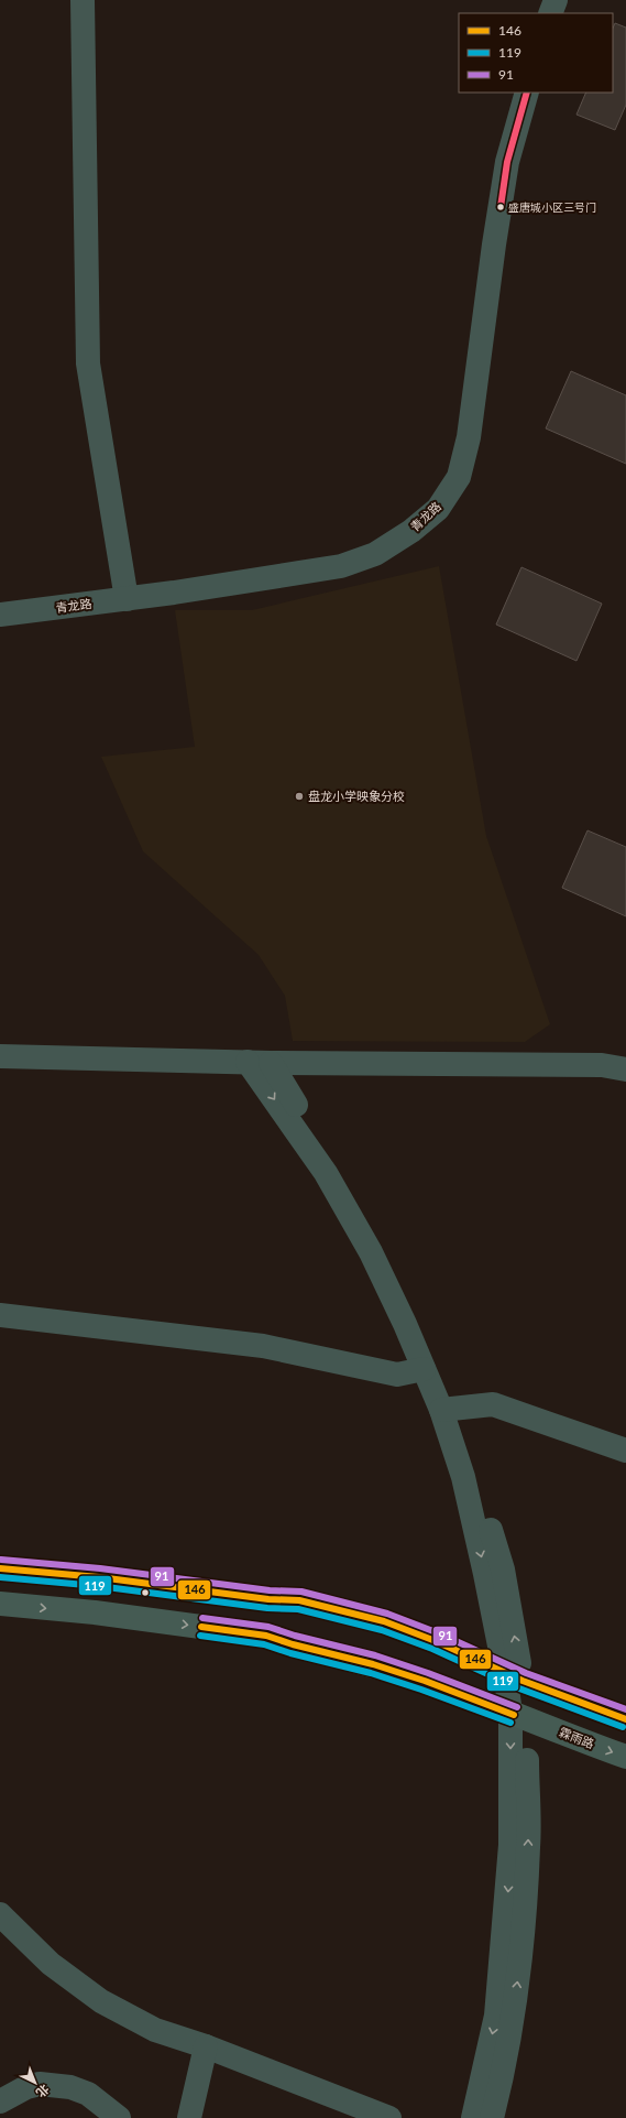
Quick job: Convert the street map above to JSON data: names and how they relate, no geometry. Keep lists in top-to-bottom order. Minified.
{"streets":{"main road":["霖雨路"],"street":["青龙路"]},"places":["盛唐城小区三号门","盘龙小学映象分校"],"lines":["transit line 91","transit line 146","transit line 119"],"legend":["146","119","91"],"north":"bottom right"}
